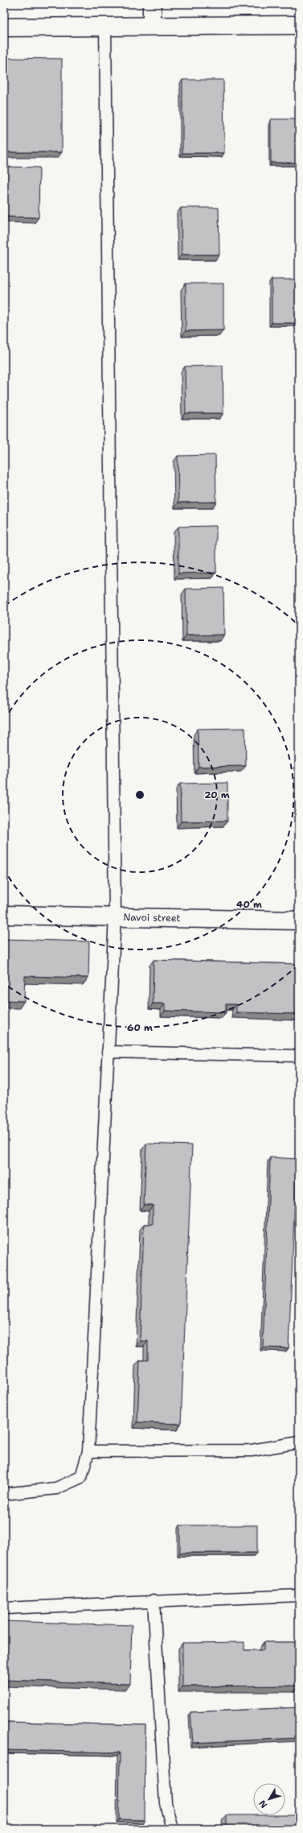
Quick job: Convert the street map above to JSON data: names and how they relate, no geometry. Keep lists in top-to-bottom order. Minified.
{"streets":{"street":["Navoi street"]},"north":"bottom left","rings":["20 m","40 m","60 m"]}
